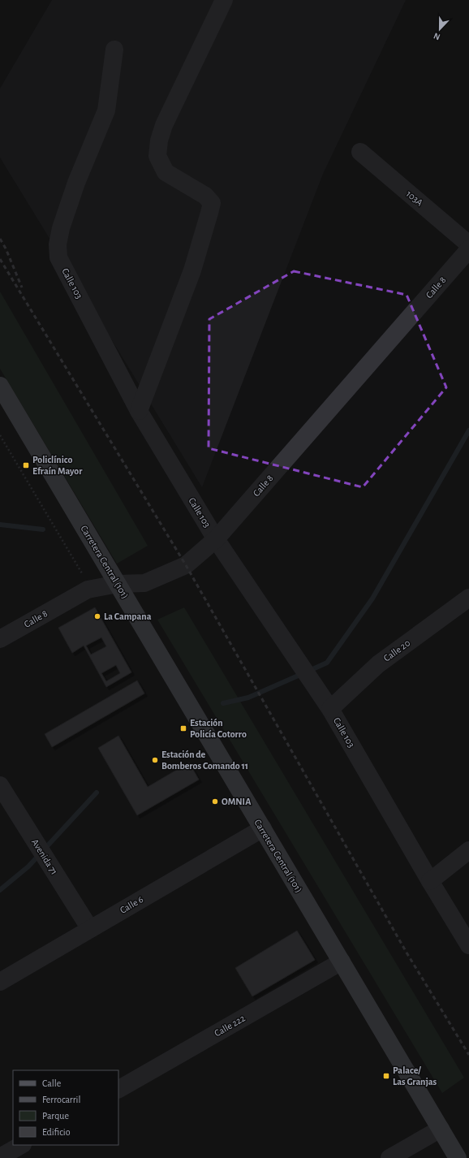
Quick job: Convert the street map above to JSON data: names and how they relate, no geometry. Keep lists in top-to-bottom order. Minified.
{"streets":{"main road":["Carretera Central (101)"],"street":["103A","Calle 103","Calle 8","Calle 20","Avenida 71","Calle 6","Calle 222"]},"crossings":[["Calle 103","Calle 8"],["Calle 103","Calle 20"],["Calle 8","Carretera Central (101)"],["Carretera Central (101)","Calle 6"],["Carretera Central (101)","Calle 222"],["Avenida 71","Calle 6"]],"places":{"transit":["Policlínico Efraín Mayor","Estación Policía Cotorro","Palace/ Las Granjas"],"other":["La Campana","Estación de Bomberos Comando 11","OMNIA"]},"legend":["Calle","Ferrocarril","Parque","Edificio"],"north":"bottom"}
